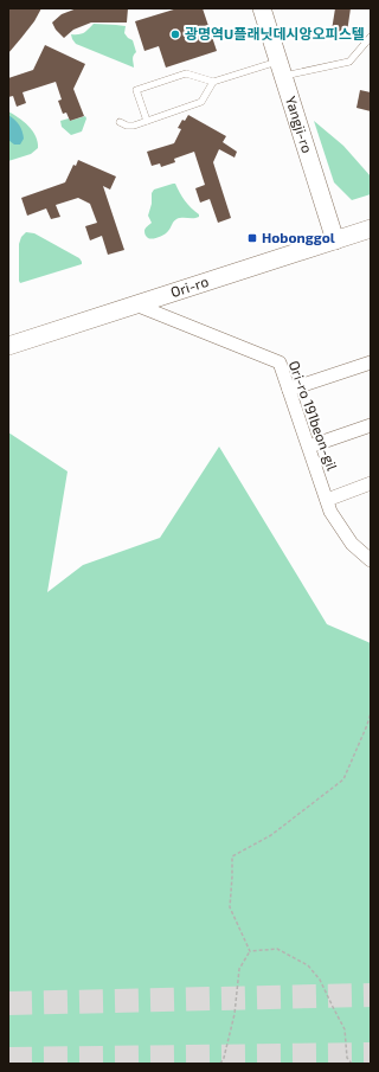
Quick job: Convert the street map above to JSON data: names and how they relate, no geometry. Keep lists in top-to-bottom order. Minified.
{"streets":{"main road":["Yangji-ro","Ori-ro"],"street":["Ori-ro 191beon-gil"]},"crossings":[["Yangji-ro","Ori-ro"],["Ori-ro","Ori-ro 191beon-gil"]],"places":{"other":["광명역U플래닛데시앙오피스텔"],"transit":["Hobonggol"]}}
